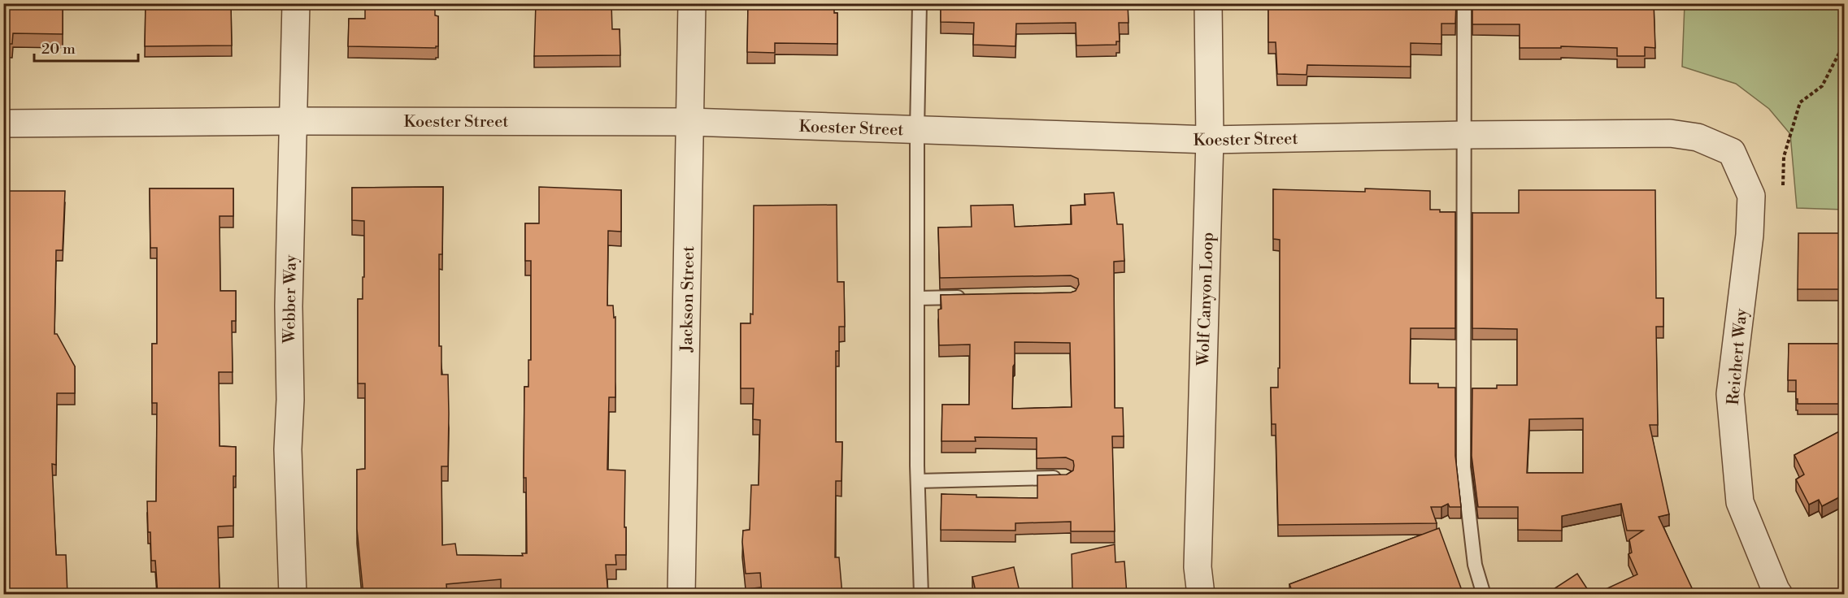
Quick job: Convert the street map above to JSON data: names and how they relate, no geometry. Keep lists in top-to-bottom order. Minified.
{"streets":{"street":["Koester Street","Webber Way","Jackson Street","Wolf Canyon Loop","Reichert Way"]},"crossings":[["Koester Street","Webber Way"],["Koester Street","Jackson Street"],["Koester Street","Wolf Canyon Loop"],["Koester Street","Reichert Way"]],"scale_bar":"20 m"}
